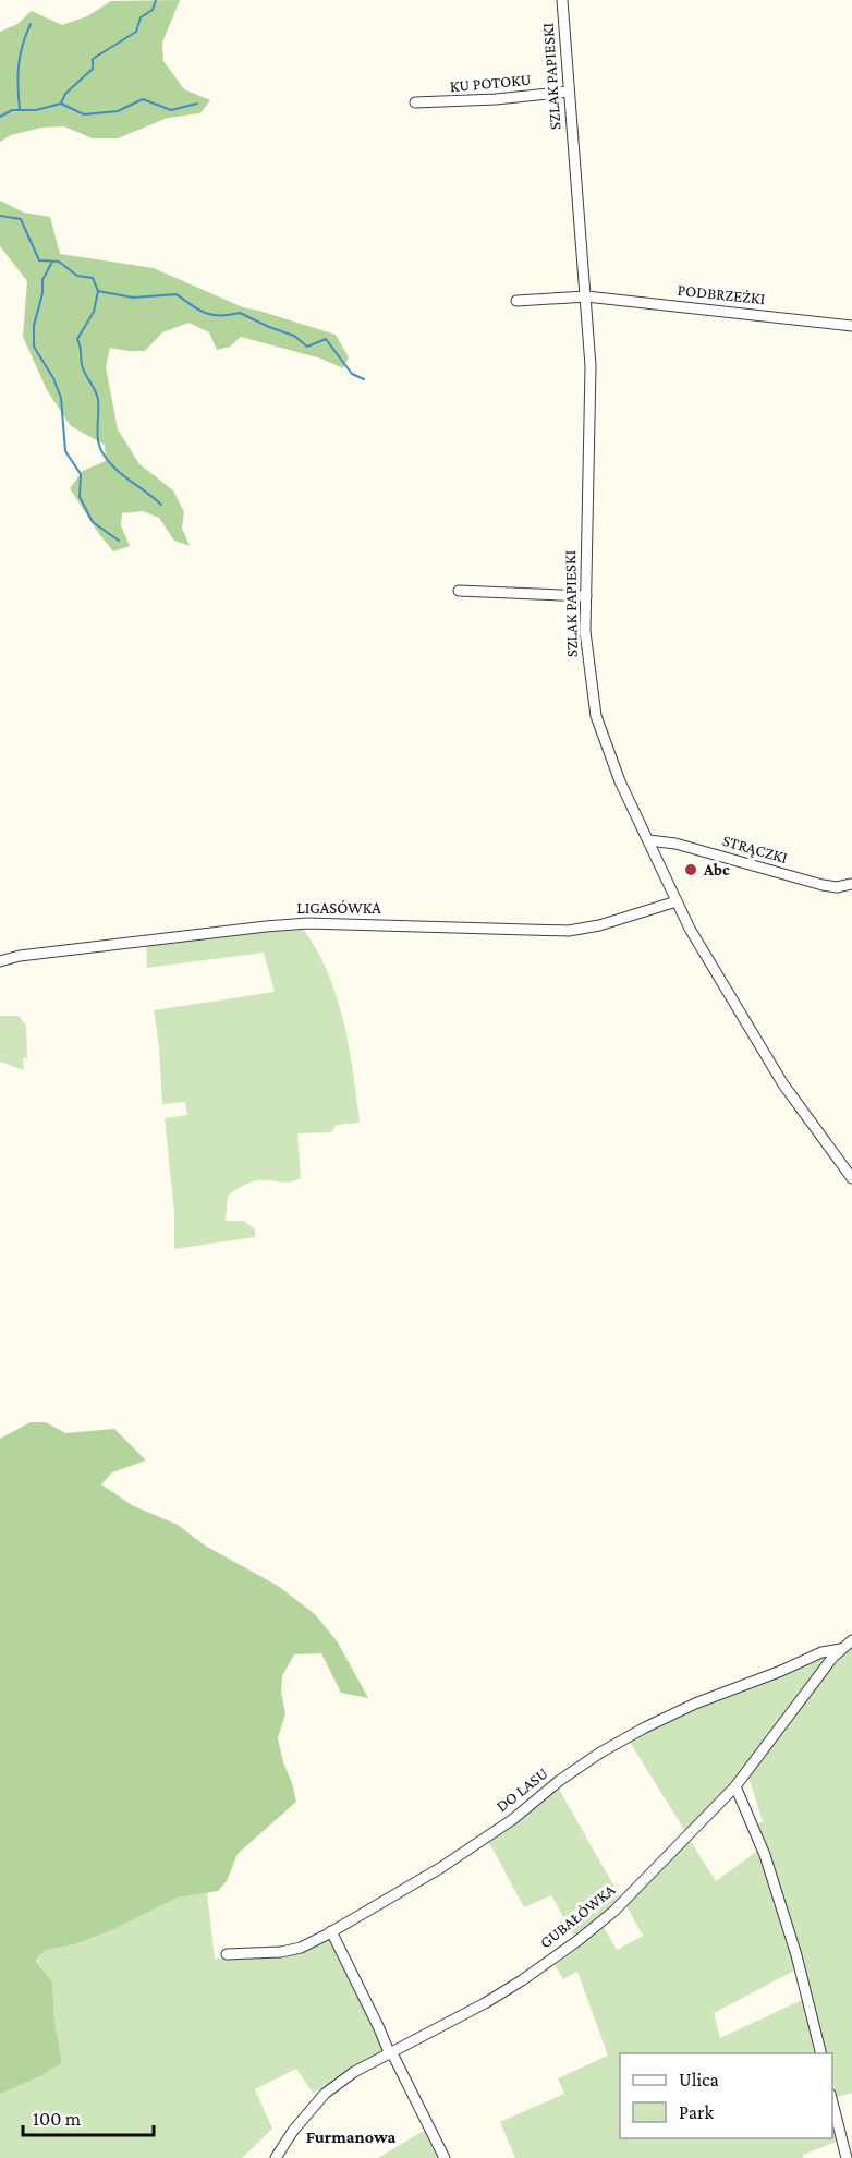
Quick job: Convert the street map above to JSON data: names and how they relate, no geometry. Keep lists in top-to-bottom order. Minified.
{"streets":{"street":["SZLAK PAPIESKI","KU POTOKU","PODBRZEŻKI","STRĄCZKI","LIGASÓWKA","DO LASU","GUBAŁÓWKA"]},"crossings":[["SZLAK PAPIESKI","KU POTOKU"],["SZLAK PAPIESKI","PODBRZEŻKI"],["SZLAK PAPIESKI","STRĄCZKI"],["SZLAK PAPIESKI","LIGASÓWKA"],["DO LASU","GUBAŁÓWKA"]],"districts":["Furmanowa"],"places":["Abc"],"legend":["Ulica","Park"],"scale_bar":"100 m"}
